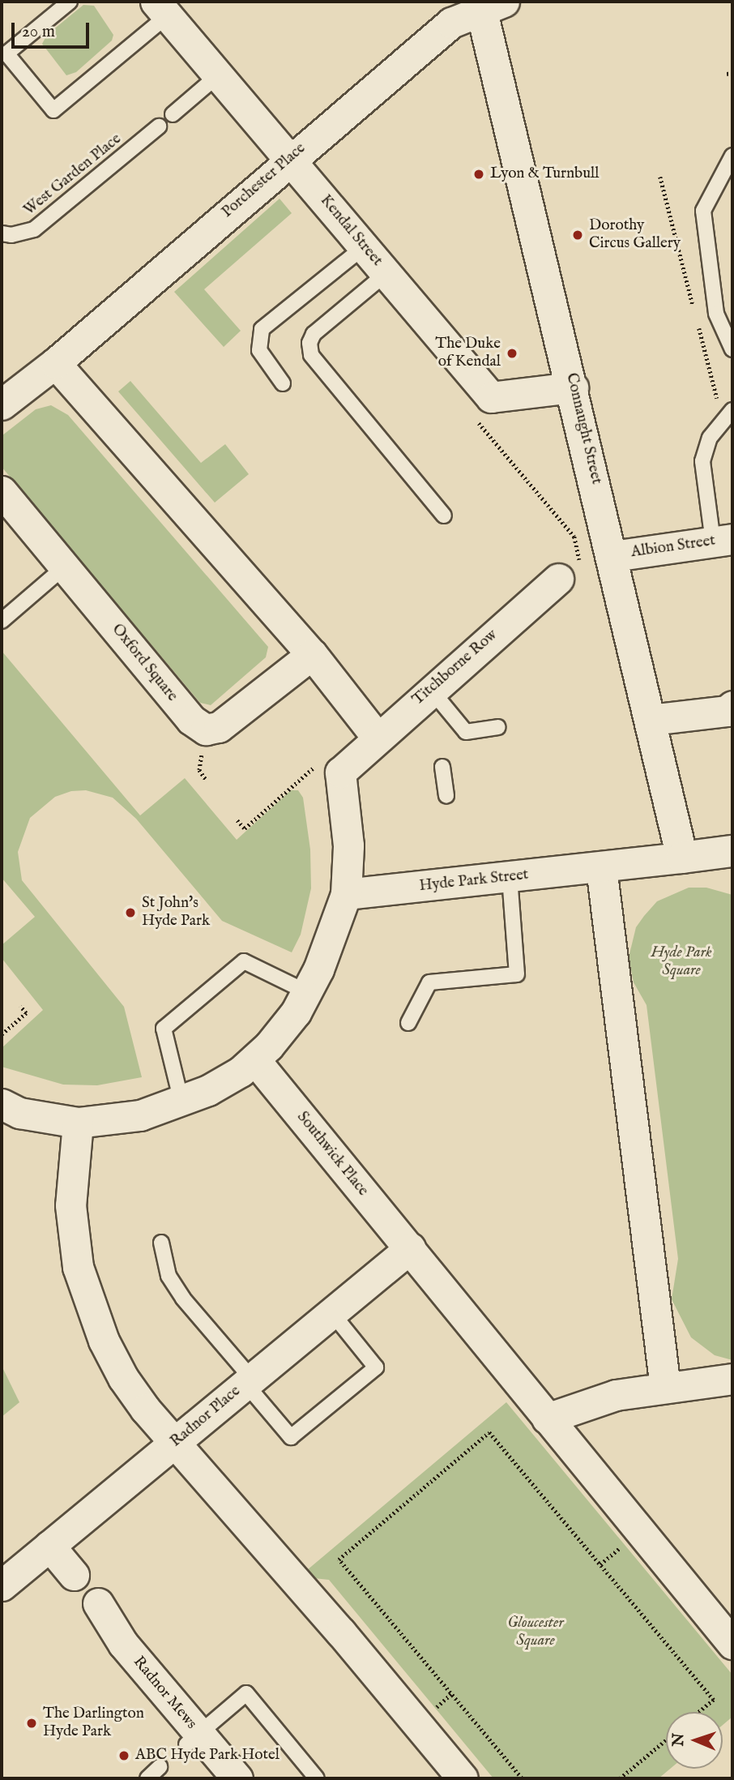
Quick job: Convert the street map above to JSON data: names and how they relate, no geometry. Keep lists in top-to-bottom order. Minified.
{"streets":{"street":["Porchester Place","Kendal Street","Connaught Street","Albion Street","Oxford Square","Titchborne Row","Hyde Park Street","Southwick Place","Radnor Place","Radnor Mews"],"lane":["West Garden Place"]},"crossings":[["Porchester Place","Kendal Street"],["Porchester Place","Connaught Street"],["Kendal Street","Connaught Street"],["Connaught Street","Albion Street"],["Southwick Place","Radnor Place"]],"parks":["Hyde Park Square","Gloucester Square"],"places":["Lyon & Turnbull","Dorothy Circus Gallery","The Duke of Kendal","St John's Hyde Park","The Darlington Hyde Park","ABC Hyde Park Hotel"],"scale_bar":"20 m","north":"left"}
